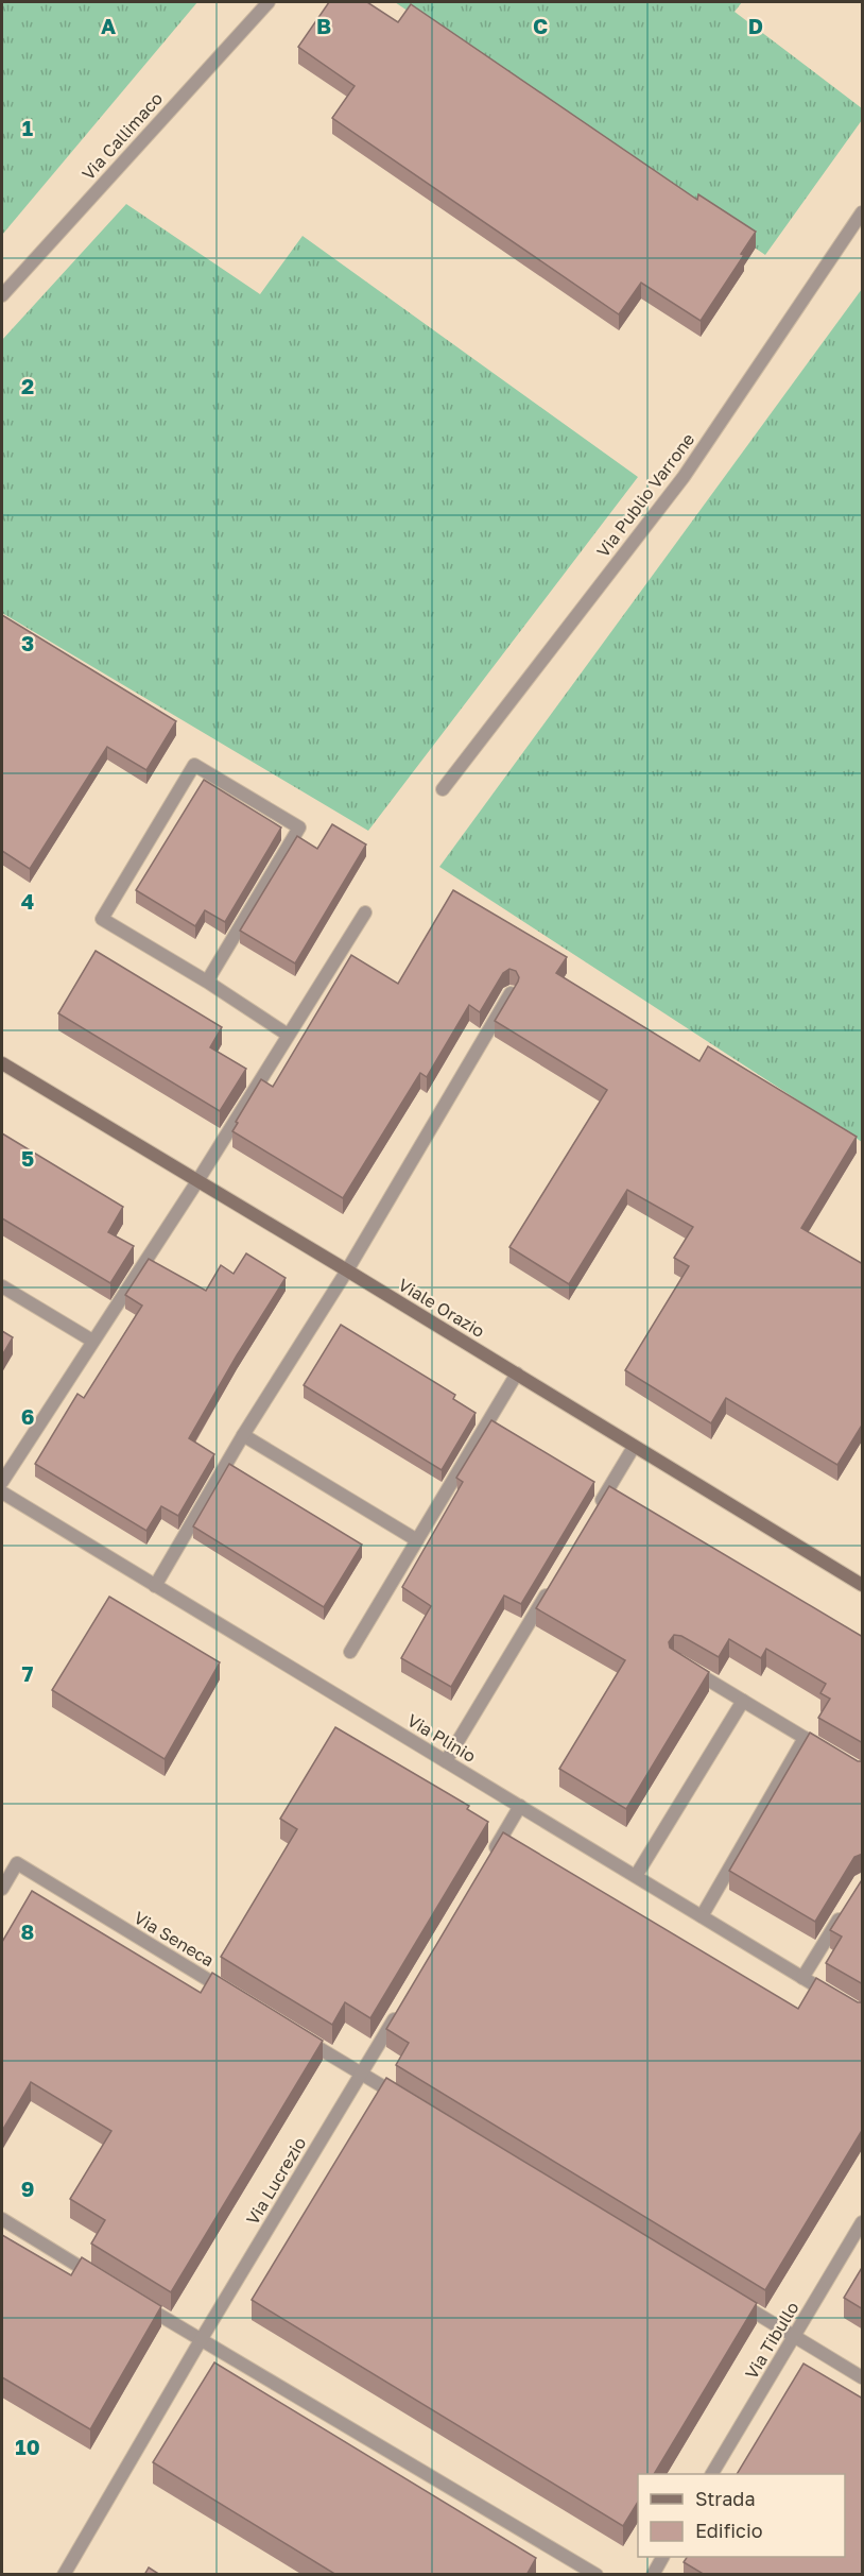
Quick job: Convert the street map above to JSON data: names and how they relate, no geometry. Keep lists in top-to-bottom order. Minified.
{"streets":{"street":["Via Callimaco","Via Publio Varrone","Viale Orazio","Via Plinio","Via Seneca","Via Lucrezio","Via Tibullo"]},"legend":["Strada","Edificio"],"grid":{"columns":["A","B","C","D"],"rows":["1","2","3","4","5","6","7","8","9","10"]}}
